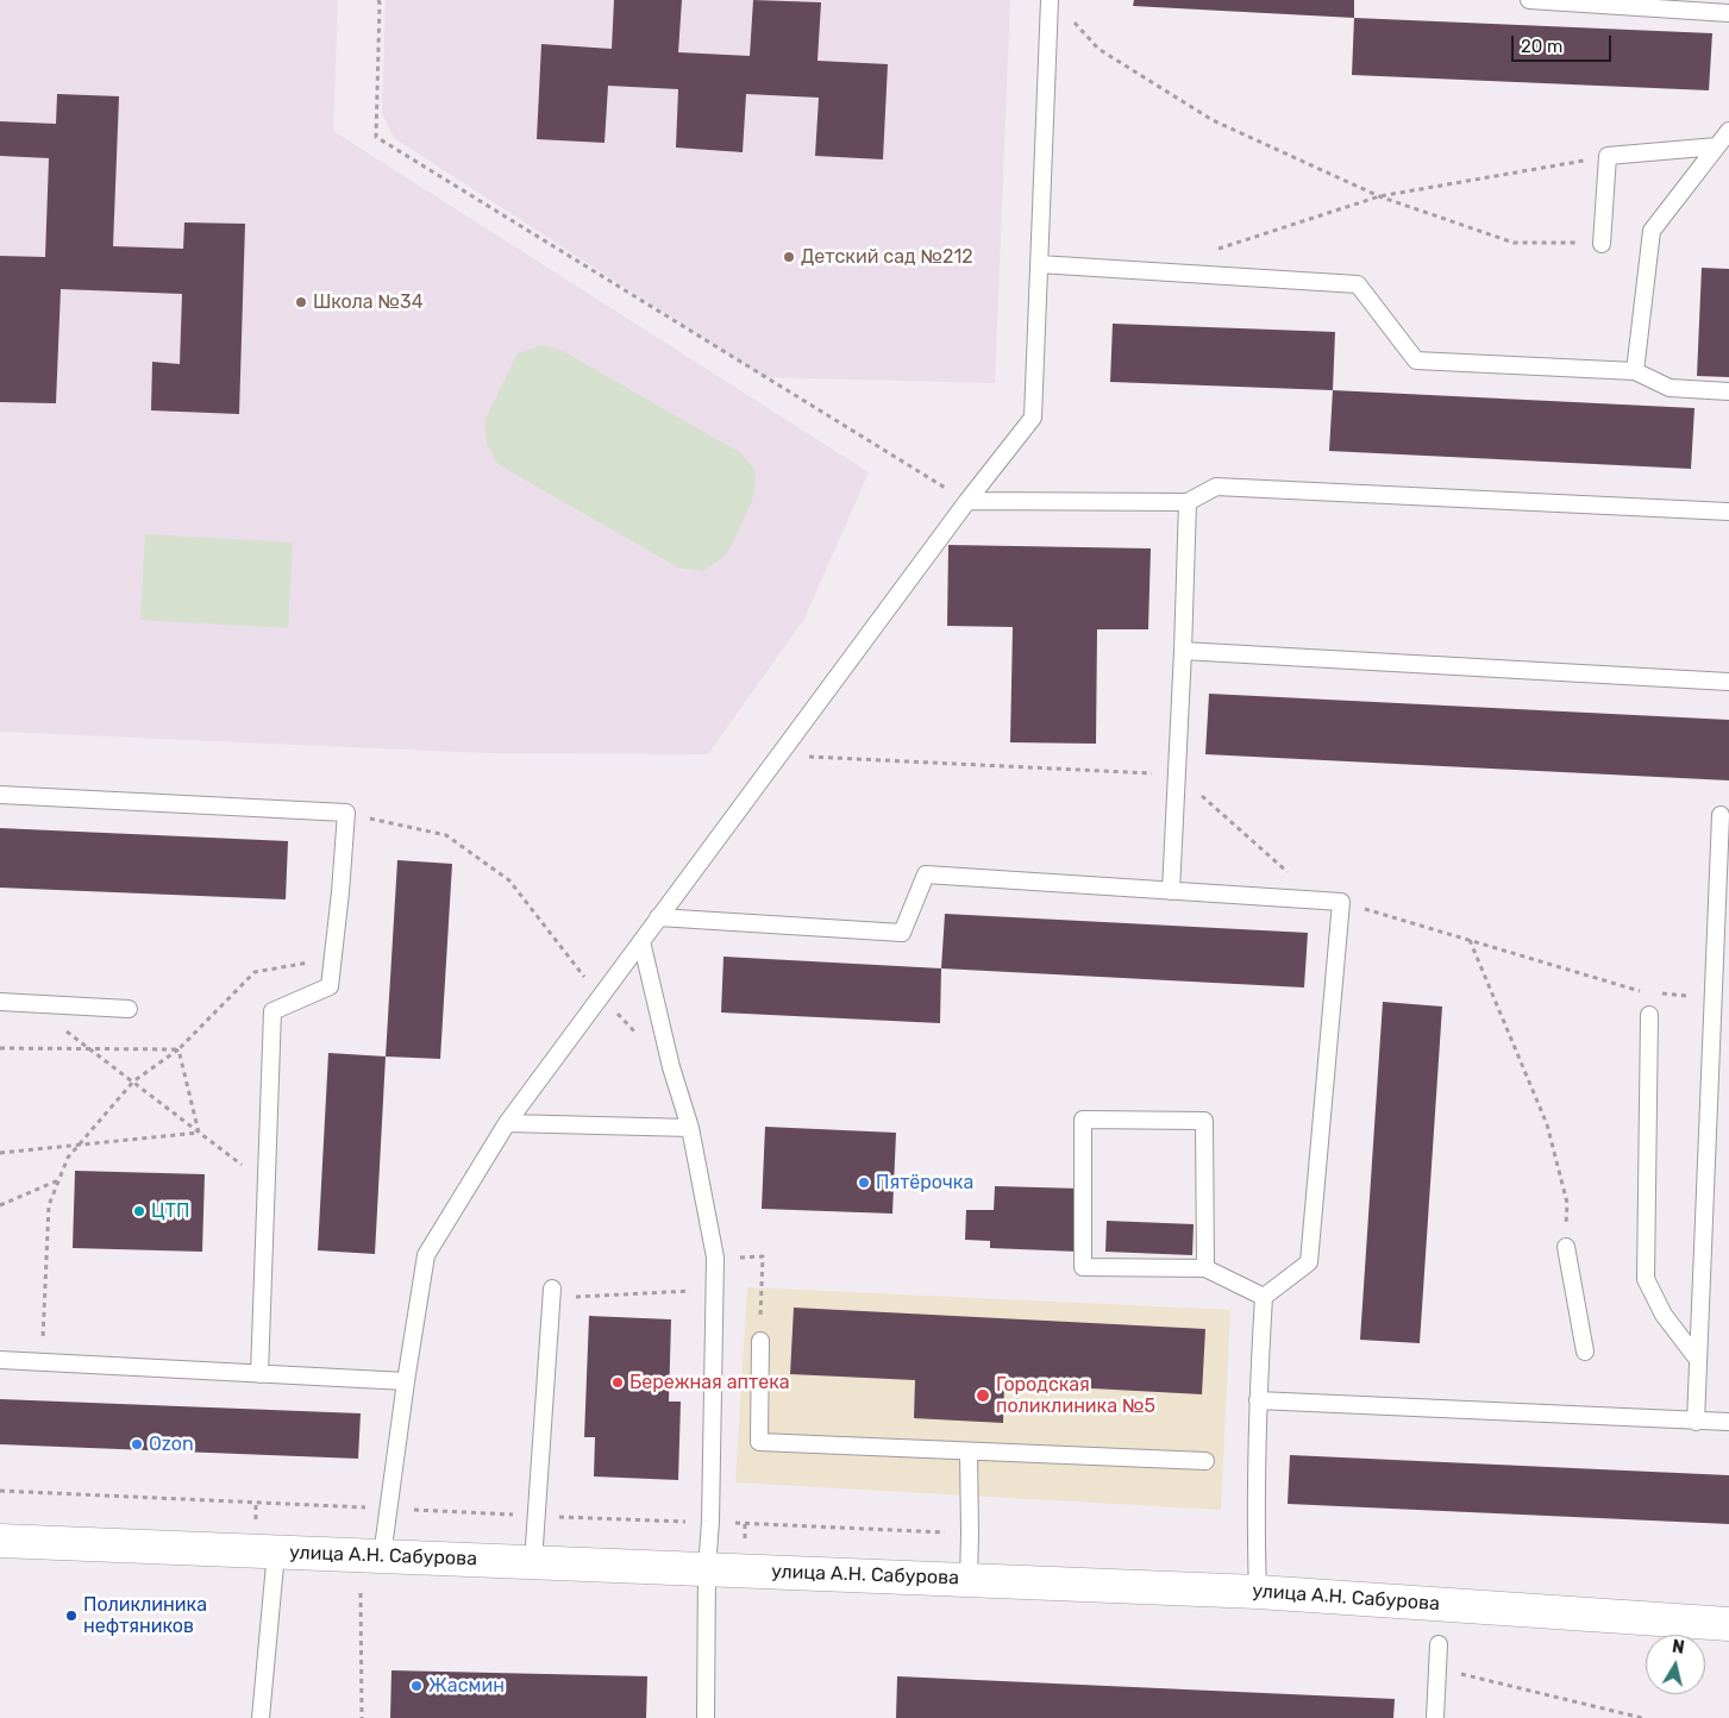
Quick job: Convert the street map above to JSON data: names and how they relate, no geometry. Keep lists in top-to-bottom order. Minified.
{"streets":{"street":["улица А.Н. Сабурова"]},"places":["Детский сад №212","Школа №34","Пятёрочка","ЦТП","Бережная аптека","Городская поликлиника №5","Ozon","Поликлиника нефтяников","Жасмин"],"scale_bar":"20 m","north":"top"}
